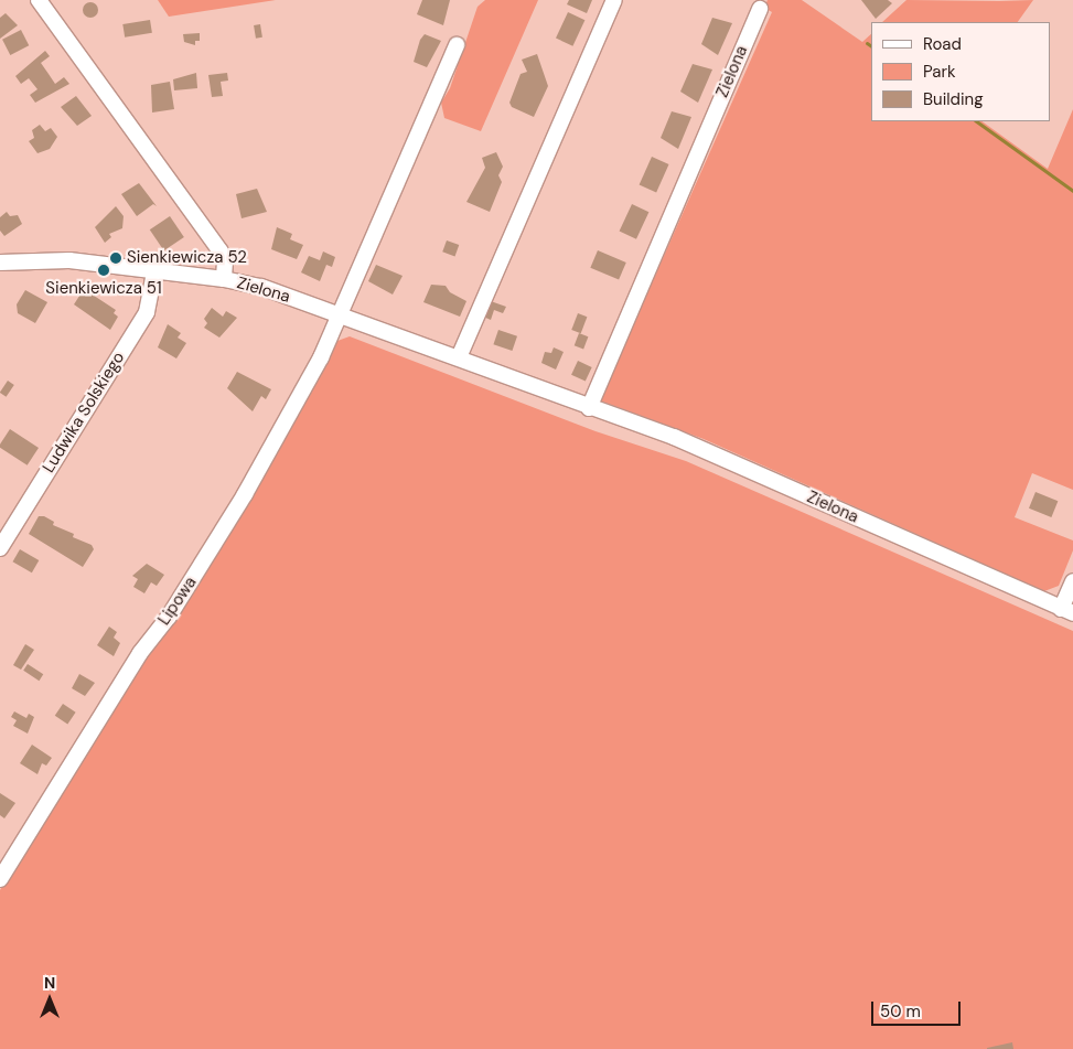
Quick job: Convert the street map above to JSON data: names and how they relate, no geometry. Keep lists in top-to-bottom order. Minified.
{"streets":{"street":["Zielona","Ludwika Solskiego","Lipowa"]},"crossings":[["Zielona","Lipowa"]],"places":["Sienkiewicza 52","Sienkiewicza 51"],"legend":["Road","Park","Building"],"scale_bar":"50 m","north":"top"}
